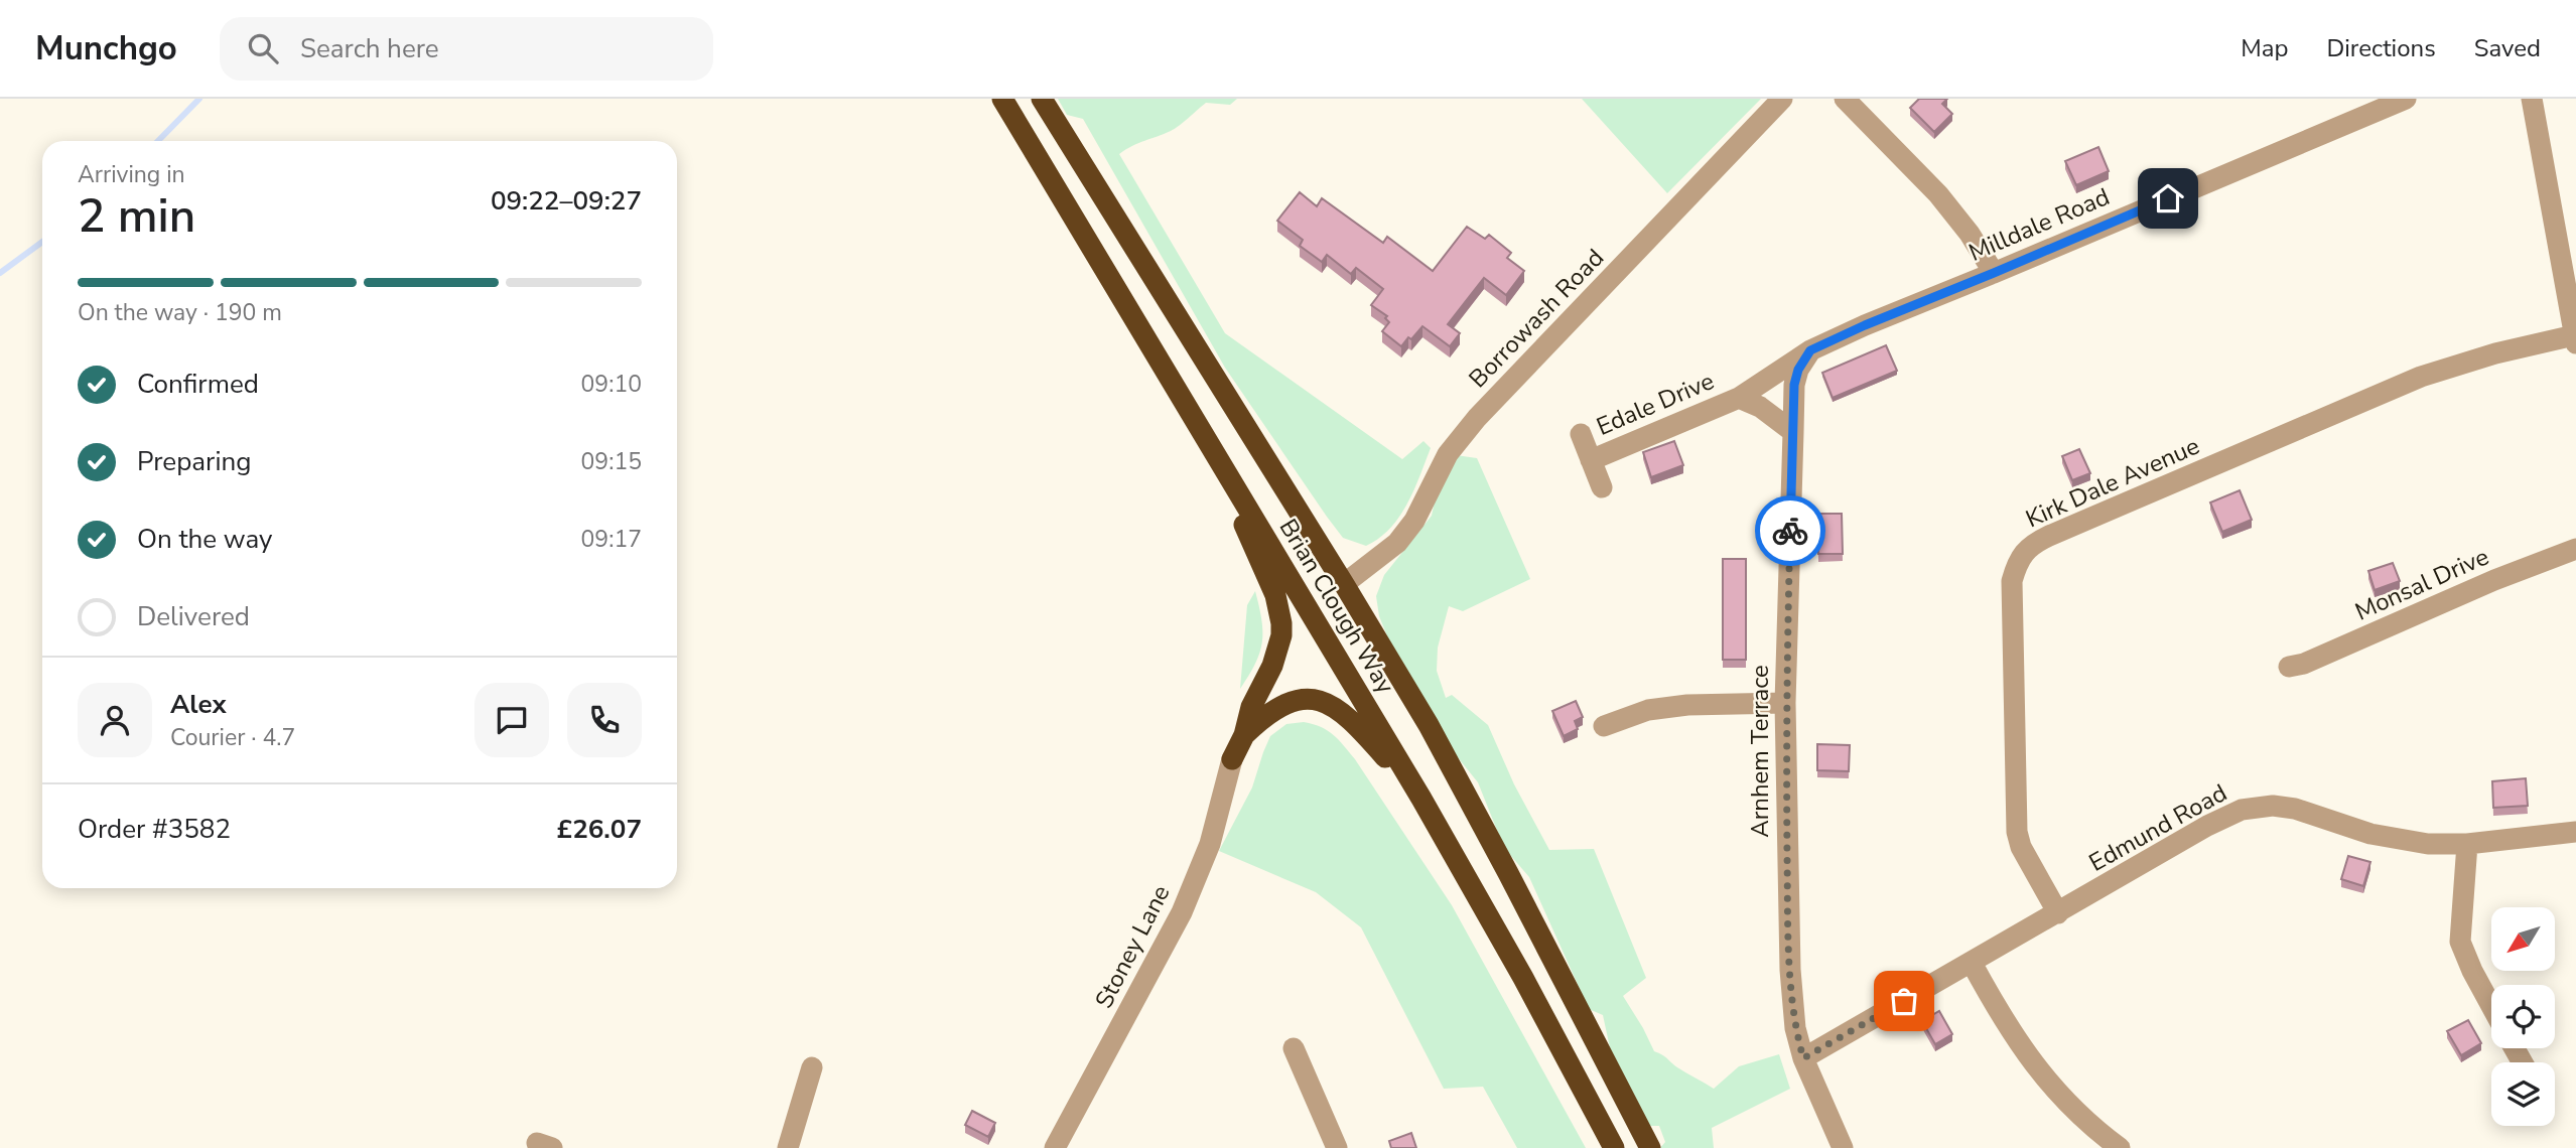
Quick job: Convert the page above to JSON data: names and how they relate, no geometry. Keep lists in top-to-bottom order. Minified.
{"streets":{"highway":["Brian Clough Way"],"street":["Milldale Road","Borrowash Road","Edale Drive","Kirk Dale Avenue","Monsal Drive","Arnhem Terrace","Edmund Road","Stoney Lane"]},"crossings":[["Milldale Road","Edale Drive"],["Milldale Road","Arnhem Terrace"],["Borrowash Road","Brian Clough Way"],["Edale Drive","Arnhem Terrace"],["Kirk Dale Avenue","Edmund Road"],["Arnhem Terrace","Edmund Road"]],"north":"bottom left","page":{"header":"Munchgo","search":"Search here","nav":["Map","Directions","Saved"],"heading":["2 min","Arriving in","09:22–09:27"],"panel":["Alex","Courier · 4.7","Order #3582","£26.07"],"bar":"On the way · 190 m","list":[["Confirmed","09:10"],["Preparing","09:15"],["On the way","09:17"],"Delivered"]}}
